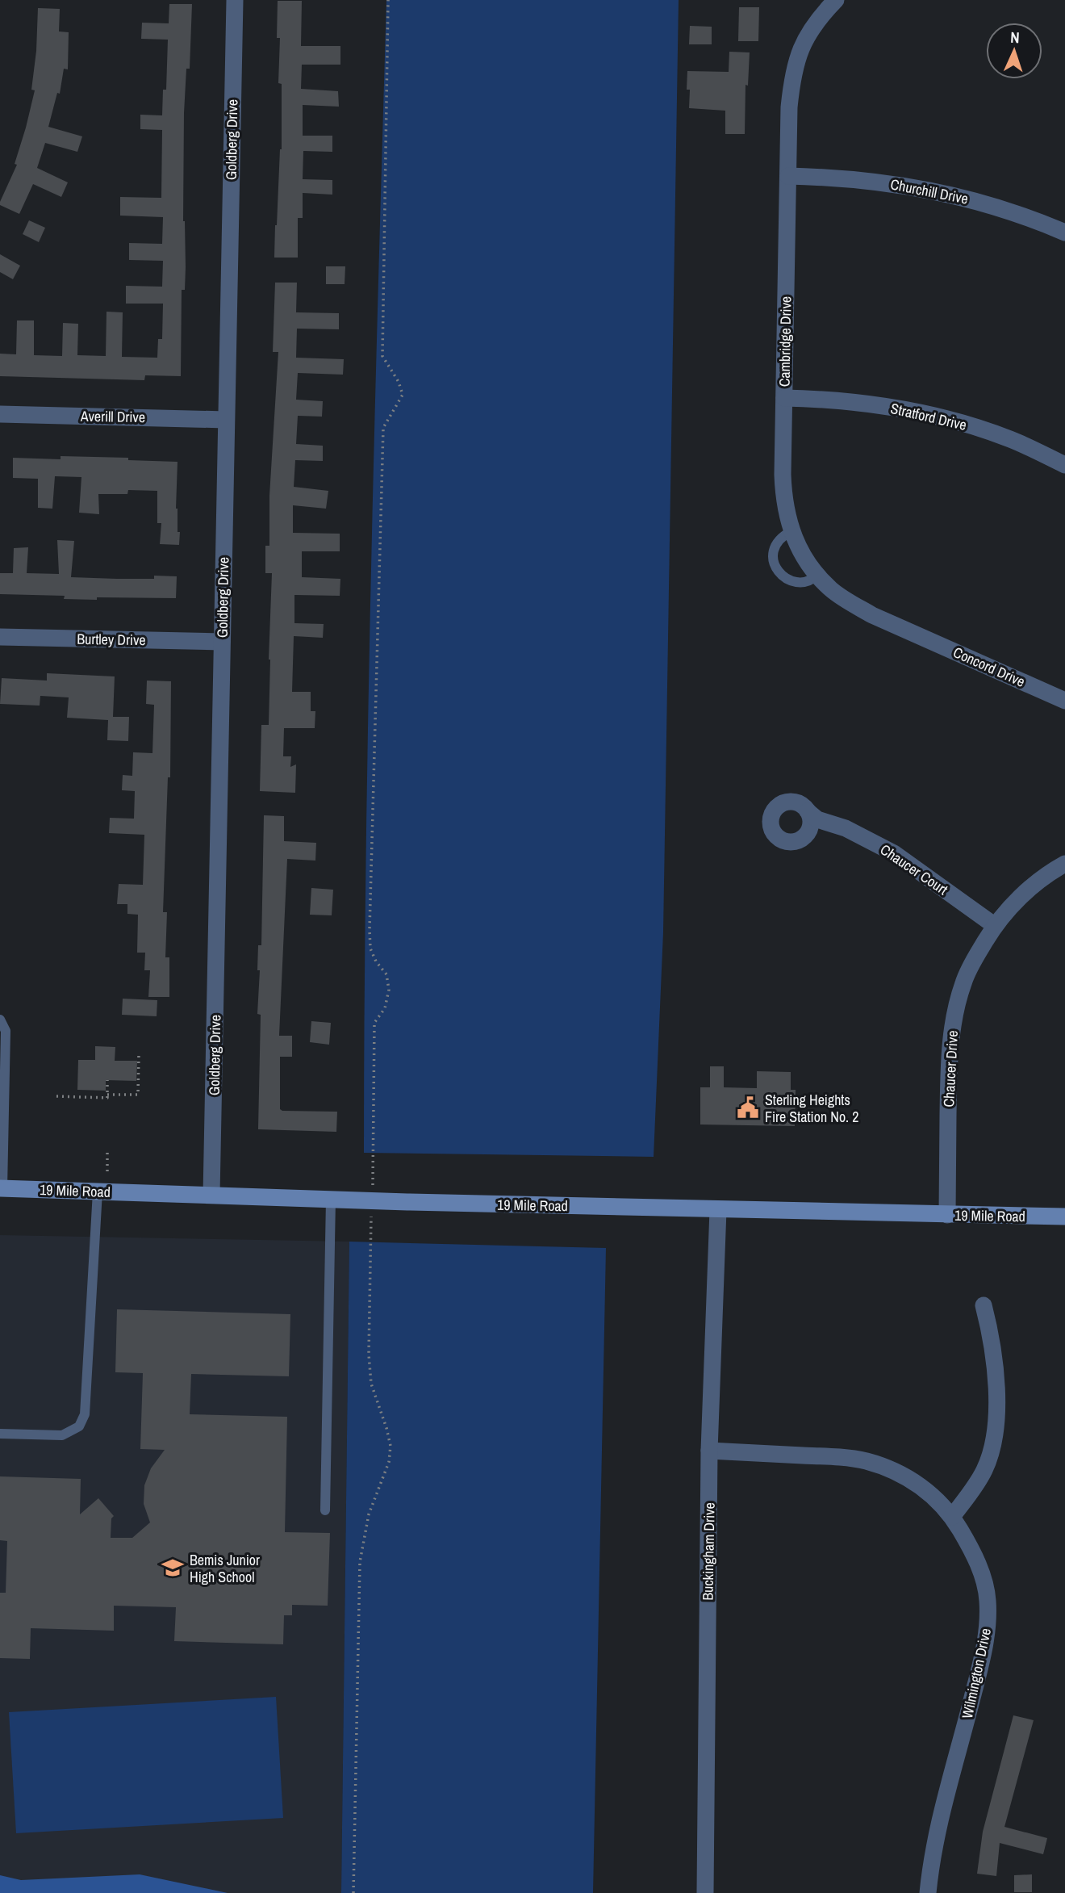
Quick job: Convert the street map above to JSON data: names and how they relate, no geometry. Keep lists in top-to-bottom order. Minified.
{"streets":{"street":["Goldberg Drive","Churchill Drive","Cambridge Drive","Averill Drive","Stratford Drive","Burtley Drive","Concord Drive","Chaucer Court","Chaucer Drive","19 Mile Road","Buckingham Drive","Wilmington Drive"]},"crossings":[["Goldberg Drive","Averill Drive"],["Goldberg Drive","Burtley Drive"],["Goldberg Drive","19 Mile Road"],["Churchill Drive","Cambridge Drive"],["Cambridge Drive","Stratford Drive"],["Cambridge Drive","Concord Drive"],["Chaucer Court","Chaucer Drive"],["Chaucer Drive","19 Mile Road"],["19 Mile Road","Buckingham Drive"],["Buckingham Drive","Wilmington Drive"]],"places":{"public building":["Sterling Heights Fire Station No. 2"],"school or university":["Bemis Junior High School"]},"north":"top"}
